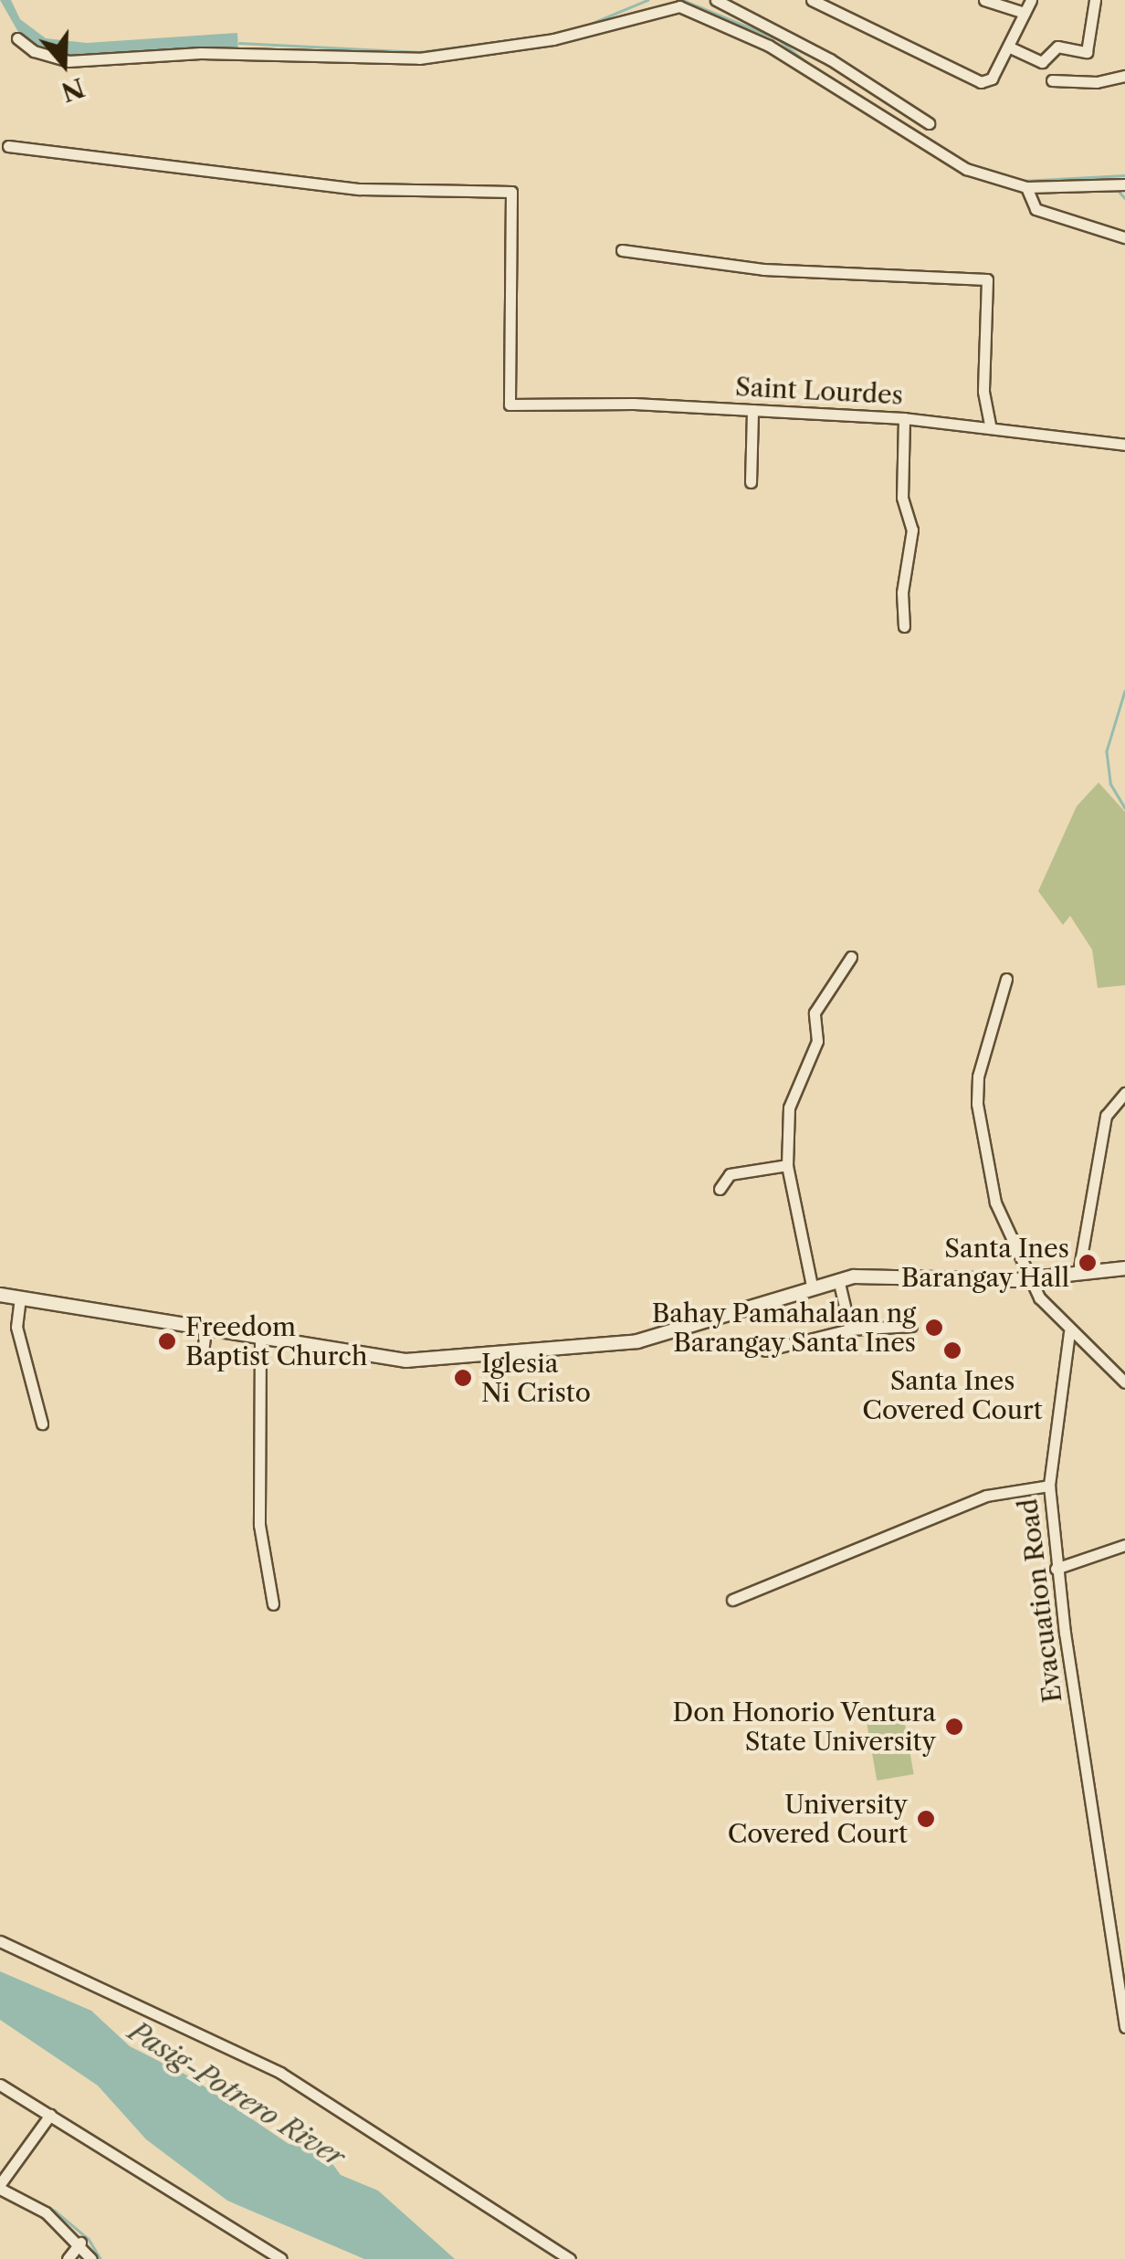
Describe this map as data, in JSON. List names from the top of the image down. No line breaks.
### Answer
{"streets":{"street":["Saint Lourdes","Evacuation Road"]},"water":["Pasig-Potrero River"],"places":["Santa Ines Barangay Hall","Bahay Pamahalaan ng Barangay Santa Ines","Freedom Baptist Church","Santa Ines Covered Court","Iglesia Ni Cristo","Don Honorio Ventura State University","University Covered Court"],"north":"bottom"}
